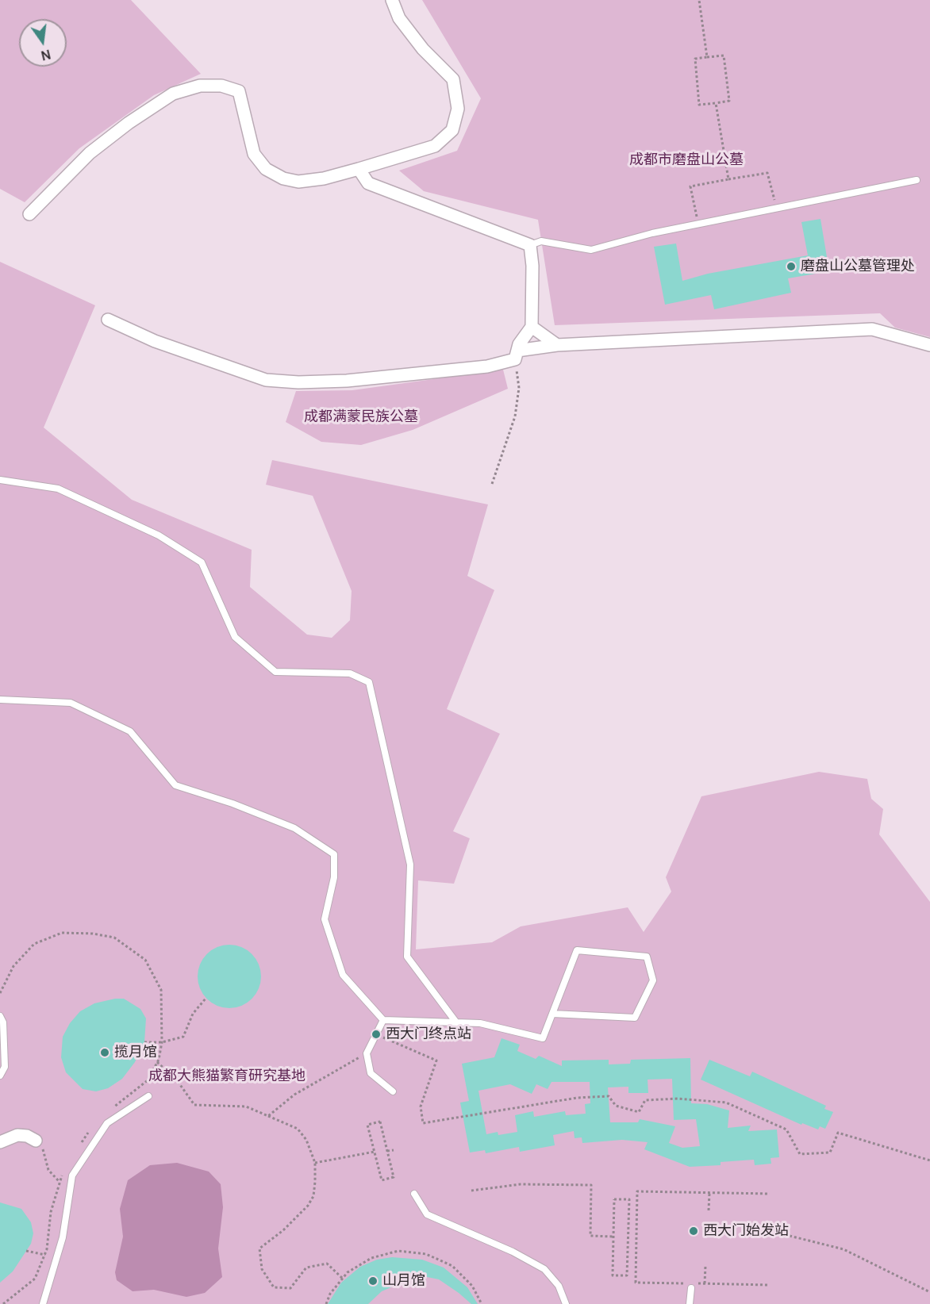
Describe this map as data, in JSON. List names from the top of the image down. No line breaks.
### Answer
{"parks":["成都市磨盘山公墓","成都满蒙民族公墓","成都大熊猫繁育研究基地"],"places":["磨盘山公墓管理处","西大门终点站","揽月馆","西大门始发站","山月馆"],"north":"bottom"}
